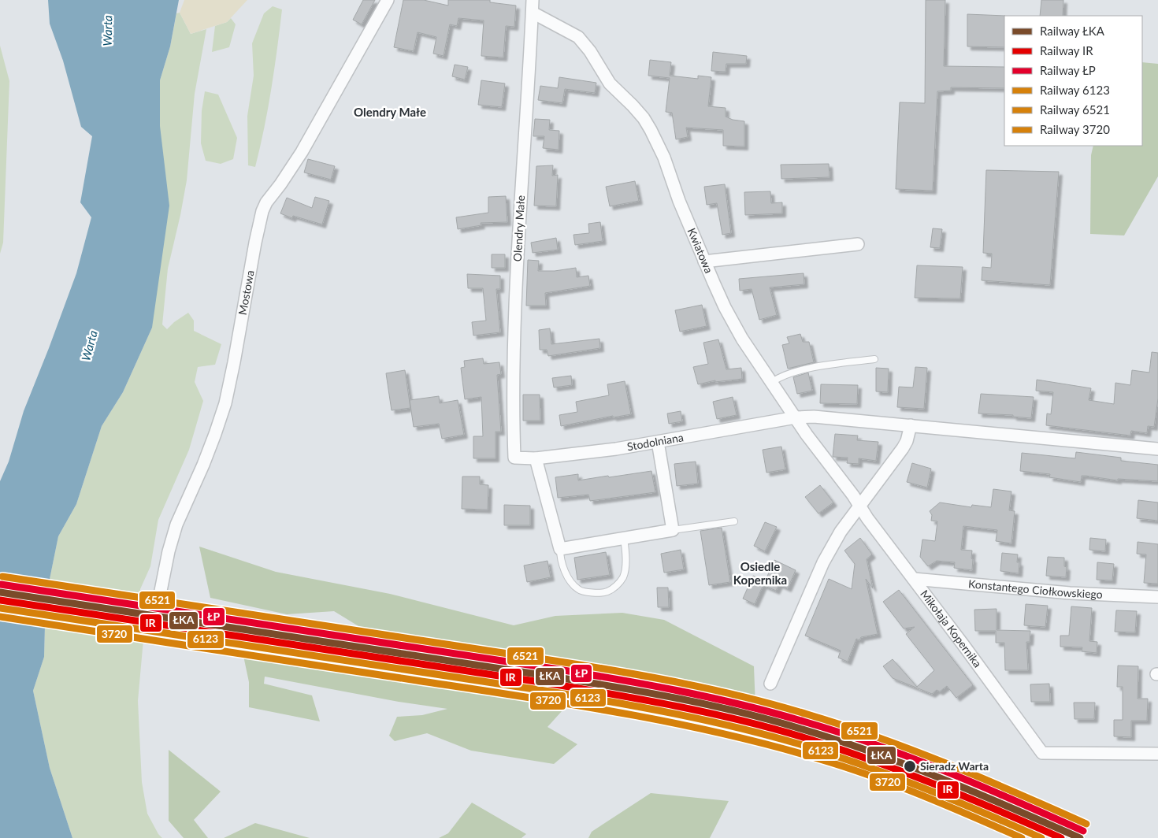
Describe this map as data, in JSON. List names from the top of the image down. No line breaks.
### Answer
{"streets":{"street":["Olendry Małe","Kwiatowa","Mostowa","Stodolniana","Konstantego Ciołkowskiego","Mikołaja Kopernika"]},"crossings":[["Olendry Małe","Kwiatowa"],["Olendry Małe","Stodolniana"],["Kwiatowa","Stodolniana"],["Kwiatowa","Mikołaja Kopernika"],["Konstantego Ciołkowskiego","Mikołaja Kopernika"]],"districts":["Olendry Małe","Osiedle Kopernika"],"water":["Warta"],"places":["Sieradz Warta"],"lines":["rail line 6521","rail line ŁP","rail line ŁKA","rail line IR","rail line 6123","rail line 3720"],"legend":["Railway ŁKA","Railway IR","Railway ŁP","Railway 6123","Railway 6521","Railway 3720"]}
